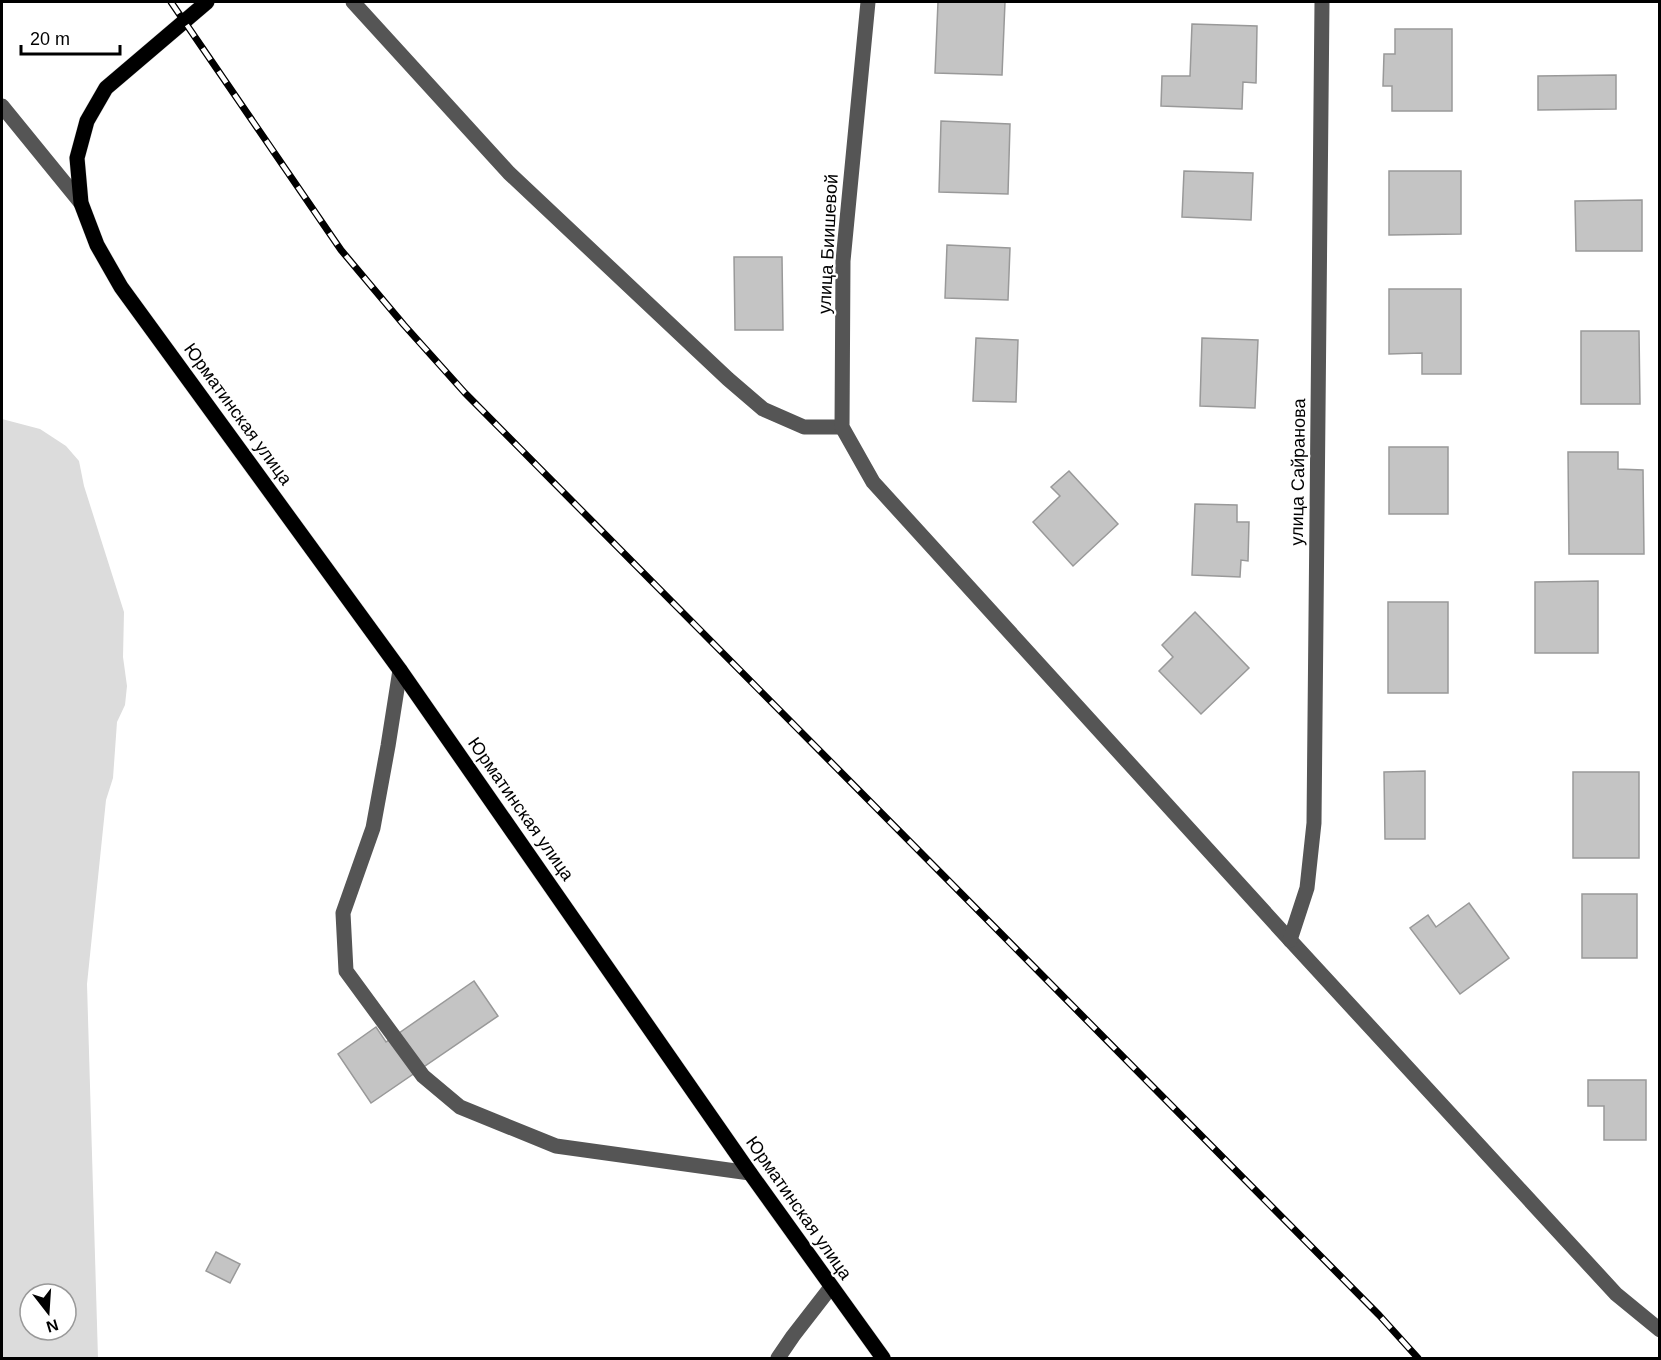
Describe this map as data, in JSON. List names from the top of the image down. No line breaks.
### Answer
{"streets":{"main road":["Юрматинская улица"],"street":["улица Биишевой","улица Сайранова"]},"crossings":[["улица Биишевой","улица Сайранова"]],"scale_bar":"20 m","north":"bottom"}
